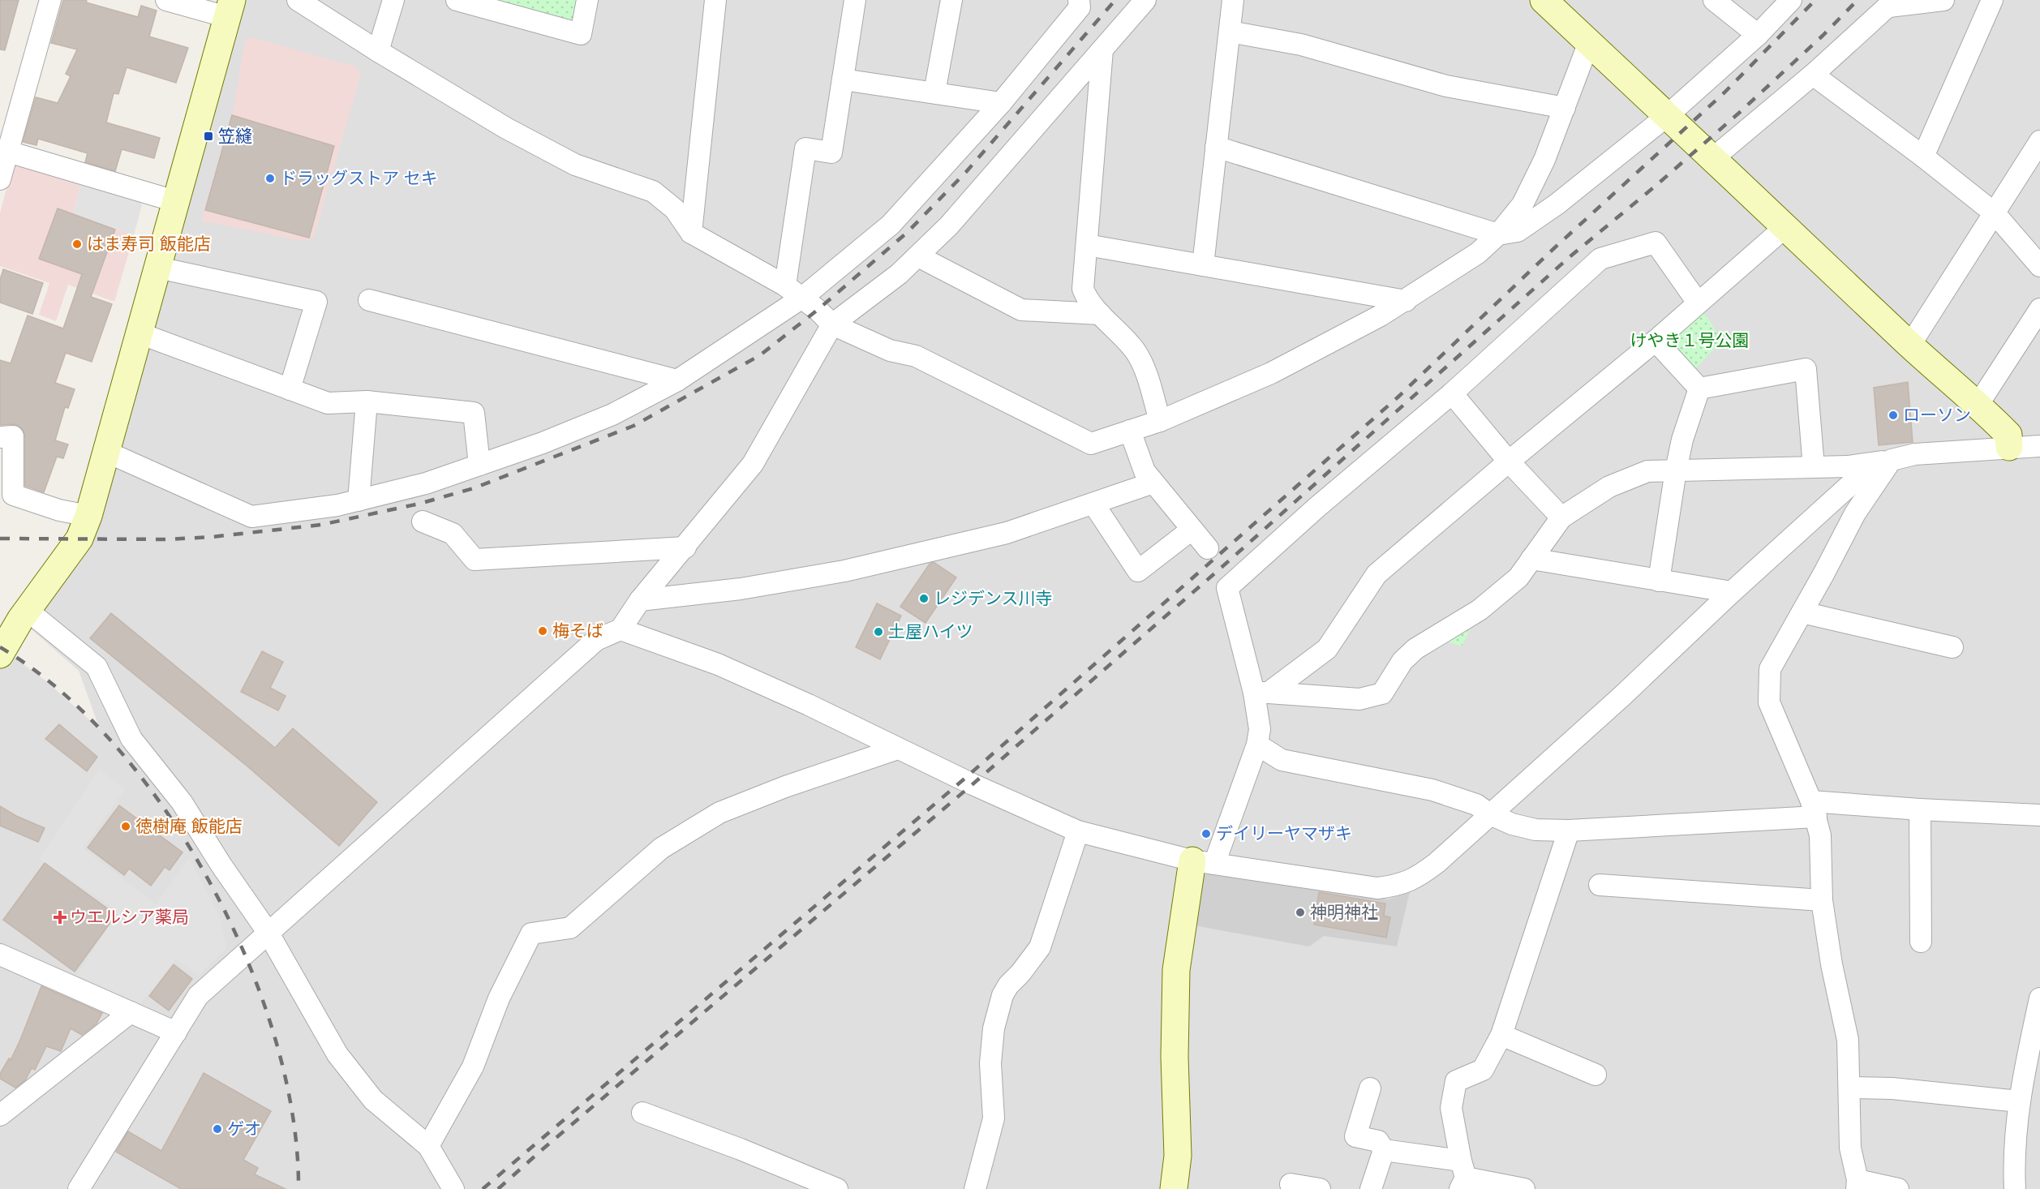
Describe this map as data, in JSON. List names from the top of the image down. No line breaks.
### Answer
{"parks":["けやき１号公園"],"places":{"transit":["笠縫"],"other":["ドラッグストア セキ","はま寿司 飯能店","ローソン","レジデンス川寺","梅そば","土屋ハイツ","徳樹庵 飯能店","デイリーヤマザキ","神明神社","ゲオ"],"health":["ウエルシア薬局"]}}
